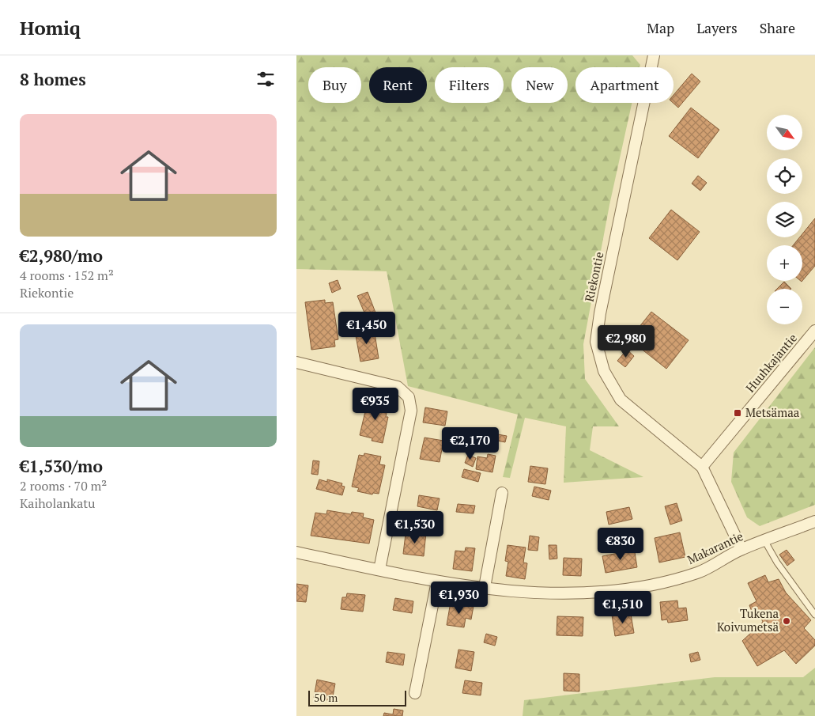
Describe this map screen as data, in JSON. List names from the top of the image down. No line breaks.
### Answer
{"streets":{"street":["Riekontie","Huuhkajantie","Makarantie"]},"crossings":[["Riekontie","Huuhkajantie"],["Riekontie","Makarantie"]],"places":{"transit":["Metsämaa"],"other":["Tukena Koivumetsä"]},"scale_bar":"50 m","north":"bottom right","page":{"header":"Homiq","nav":["Map","Layers","Share"],"heading":"8 homes","chip":["Buy","Rent","Filters","New","Apartment"],"list":[{"name":"€2,980/mo","note":"4 rooms · 152 m² · Riekontie"},{"name":"€1,530/mo","note":"2 rooms · 70 m² · Kaiholankatu"}],"map_buttons":["+","−"],"price":["€1,450","€2,980","€935","€2,170","€1,530","€830","€1,930","€1,510"],"scale":"50 m"}}
